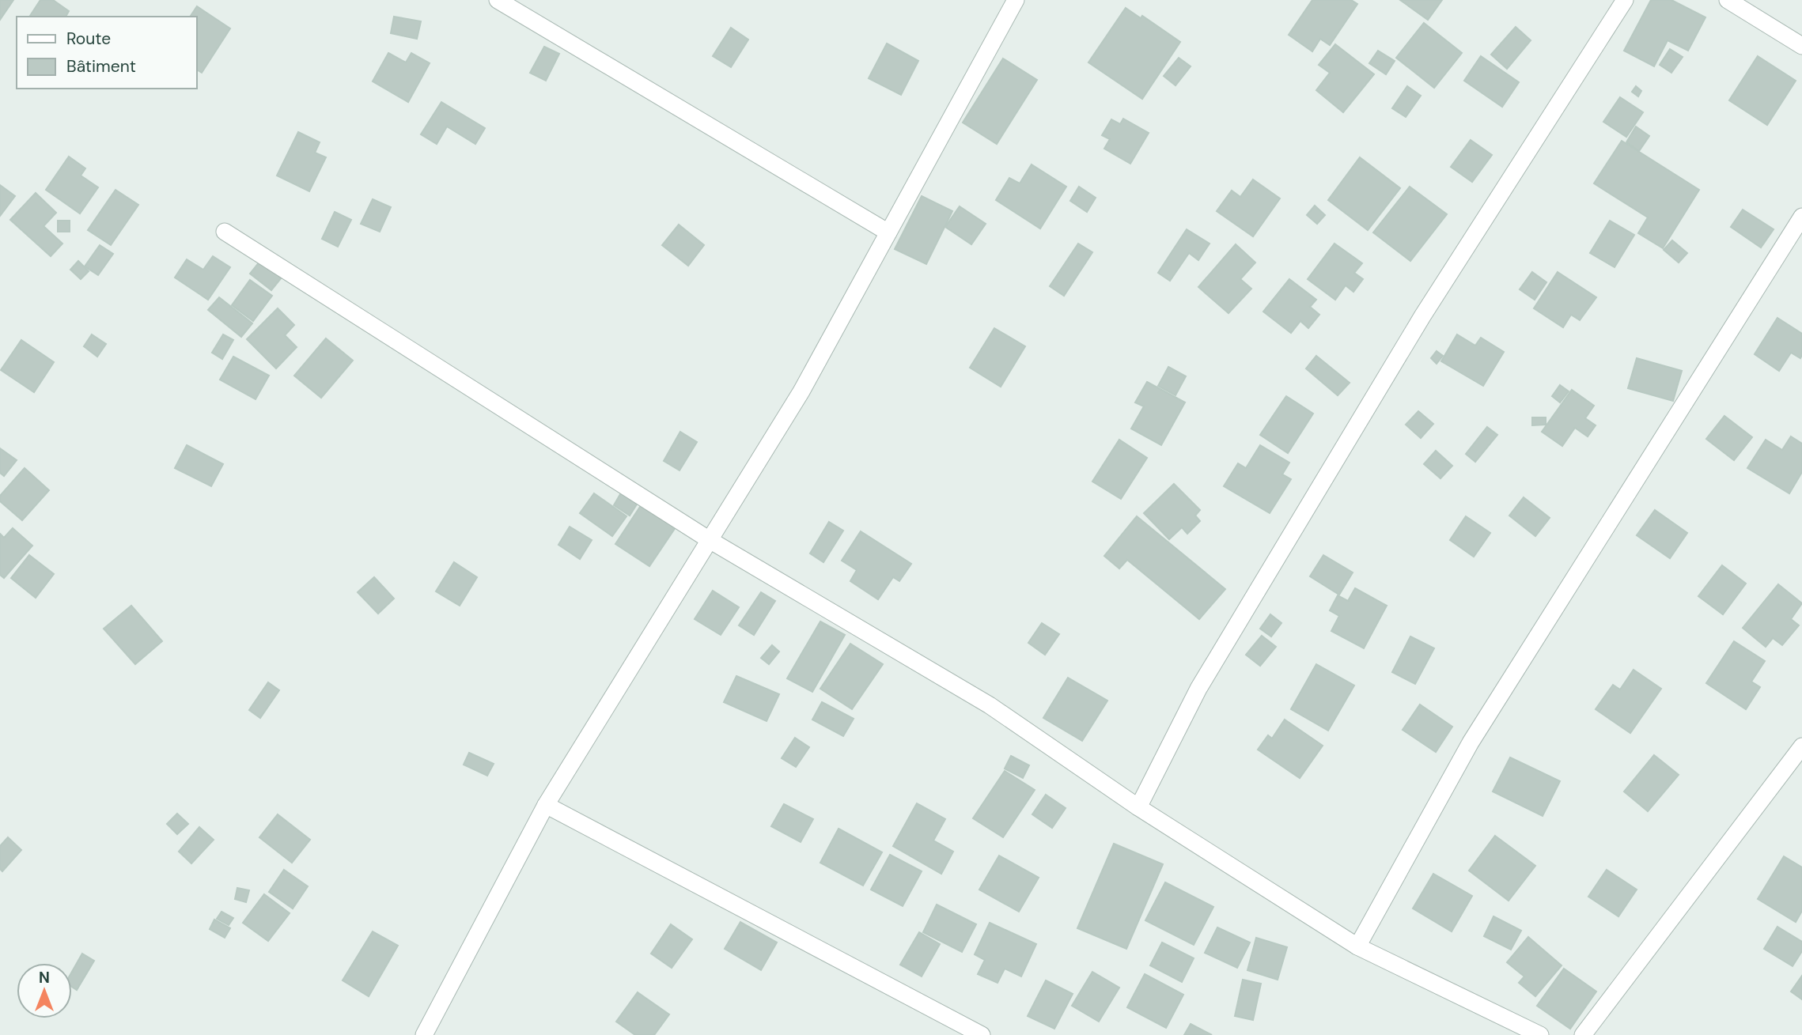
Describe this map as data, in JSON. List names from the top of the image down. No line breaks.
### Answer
{"legend":["Route","Bâtiment"],"north":"top"}
